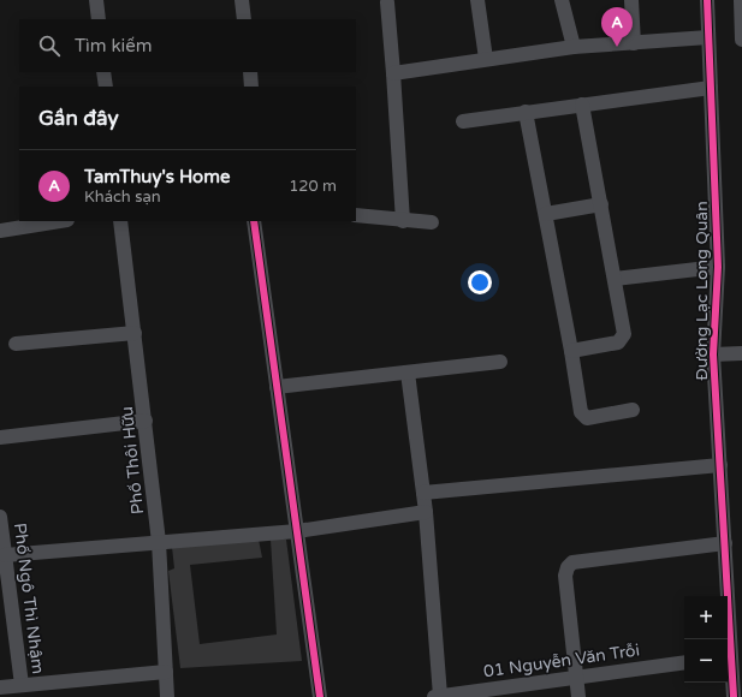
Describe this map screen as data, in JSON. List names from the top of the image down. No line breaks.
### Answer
{"streets":{"street":["Đường Lạc Long Quân","Phố Thôi Hữu","Phố Ngô Thì Nhậm","01 Nguyễn Văn Trỗi"]},"page":{"pins":"A","search":"Tìm kiếm","heading":"Gần đây","list":[{"mark":"A","name":"TamThuy's Home","note":"Khách sạn","value":"120 m"}],"map_buttons":["+","−"]}}
